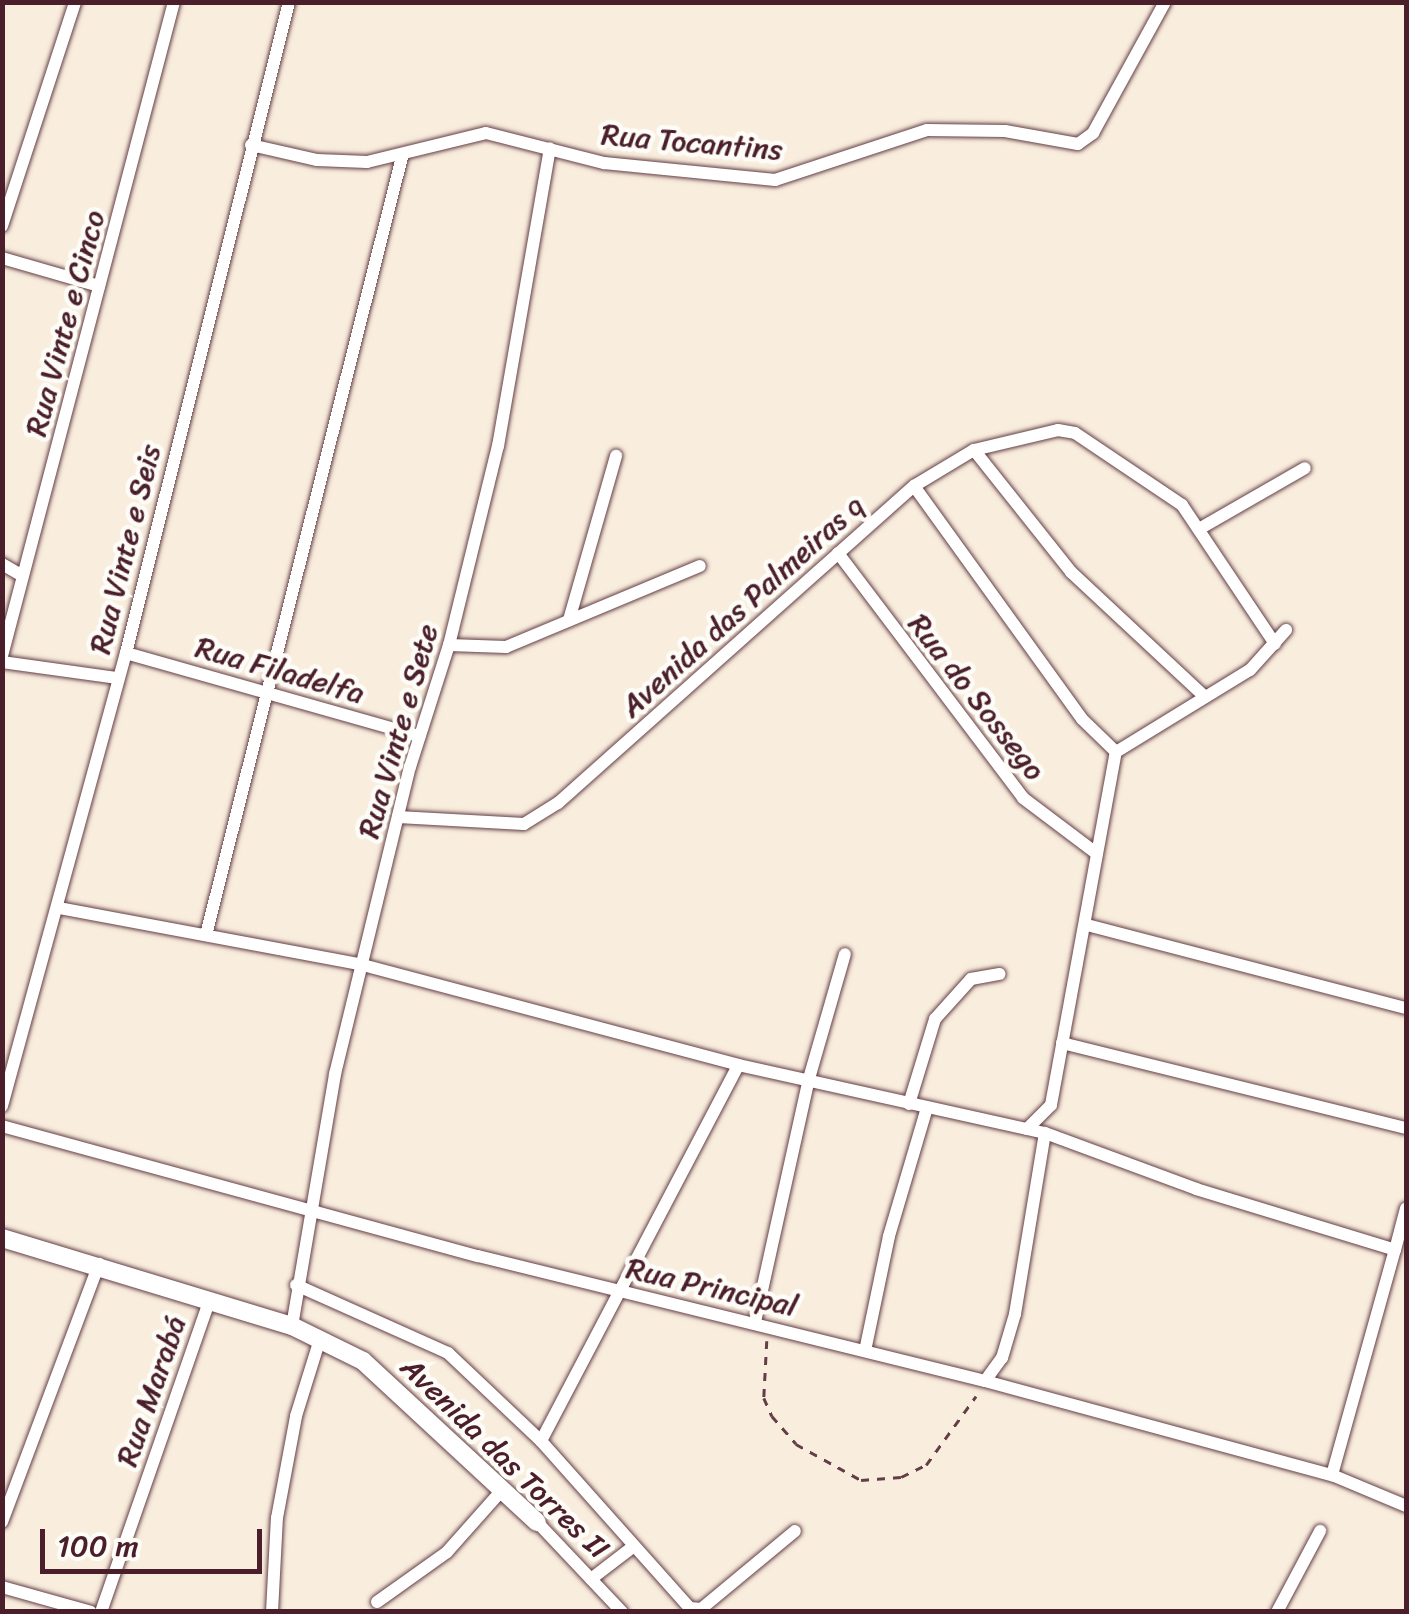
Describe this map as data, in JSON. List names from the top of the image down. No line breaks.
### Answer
{"streets":{"street":["Rua Tocantins","Rua Vinte e Cinco","Rua Vinte e Seis","Avenida das Palmeiras q","Rua Filadelfa","Rua do Sossego","Rua Vinte e Sete","Rua Principal","Rua Marabá","Avenida das Torres II"]},"crossings":[["Rua Tocantins","Rua Vinte e Seis"],["Rua Tocantins","Rua Vinte e Sete"],["Rua Vinte e Seis","Rua Filadelfa"],["Avenida das Palmeiras q","Rua do Sossego"],["Avenida das Palmeiras q","Rua Vinte e Sete"],["Rua Filadelfa","Rua Vinte e Sete"],["Rua Vinte e Sete","Rua Principal"],["Rua Vinte e Sete","Avenida das Torres II"],["Rua Marabá","Avenida das Torres II"]],"scale_bar":"100 m"}
